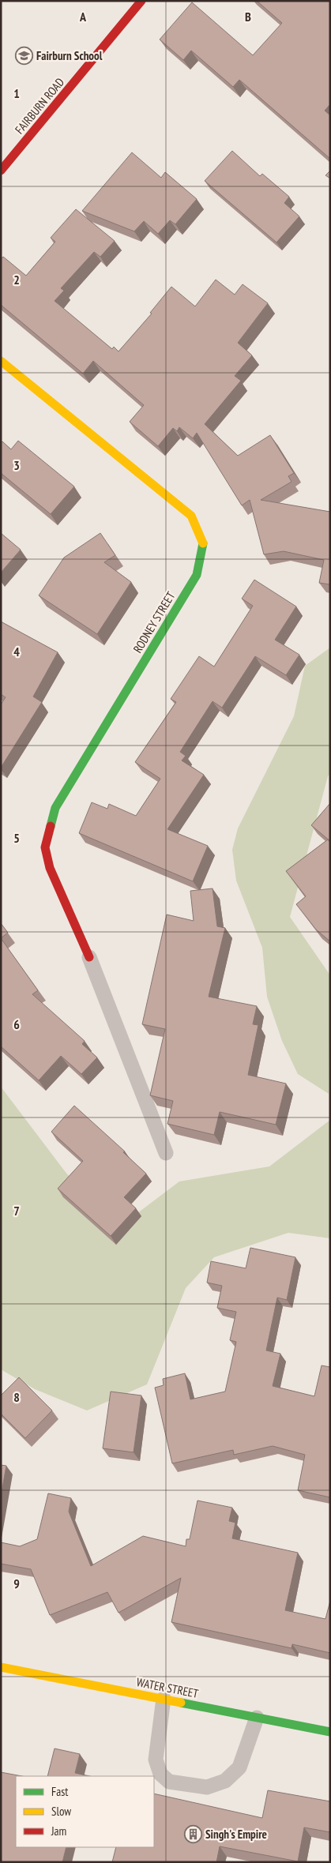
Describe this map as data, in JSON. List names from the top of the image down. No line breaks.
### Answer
{"streets":{"street":["FAIRBURN ROAD","RODNEY STREET","WATER STREET"]},"places":{"school or university":["Fairburn School"],"building":["Singh's Empire"]},"legend":["Fast","Slow","Jam"],"grid":{"columns":["A","B"],"rows":["1","2","3","4","5","6","7","8","9"]}}
